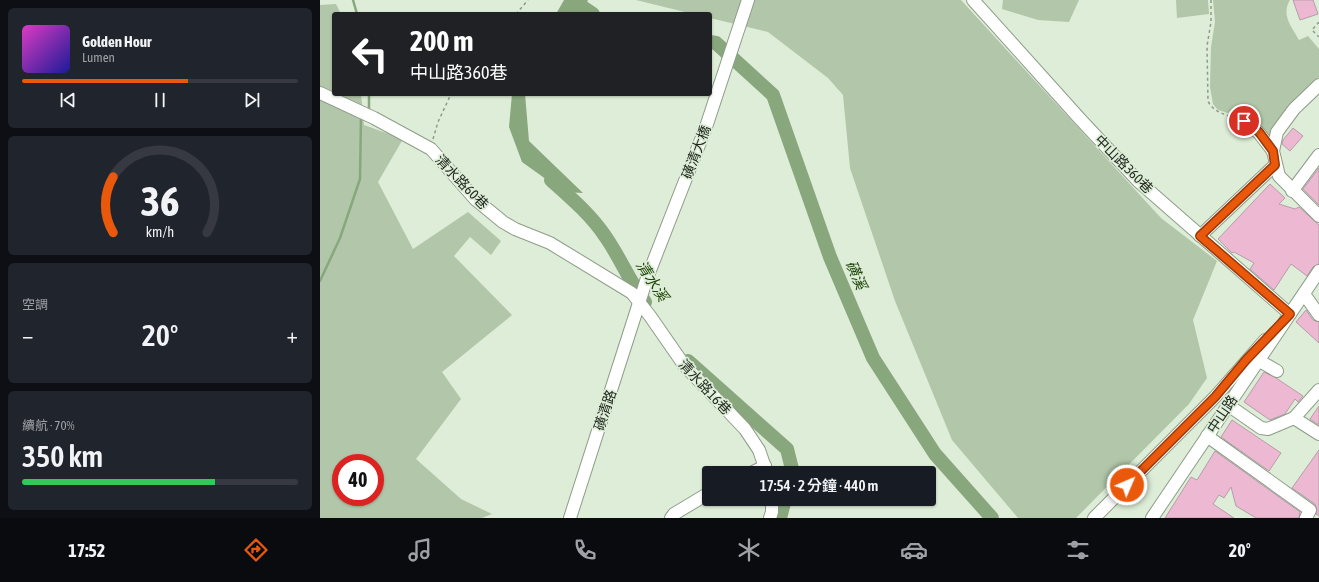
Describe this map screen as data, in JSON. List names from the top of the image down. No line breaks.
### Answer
{"streets":{"street":["磺清大橋","中山路360巷","清水路60巷","清水路16巷","磺清路","中山路"]},"crossings":[["磺清大橋","清水路60巷"],["磺清大橋","清水路16巷"],["磺清大橋","磺清路"],["中山路360巷","中山路"],["清水路60巷","清水路16巷"],["清水路60巷","磺清路"],["清水路16巷","磺清路"]],"water":["磺溪","清水溪"],"page":{"turn":["200 m","中山路360巷"],"song":["Golden Hour","Lumen"],"tile":["空調",["續航 · 70%","350 km"]],"heat":["−","20°","+"],"limit":"40","trip":"17:54 · 2 分鐘 · 440 m","tabs":["17:52","20°"],"gauge":["36","km/h"]}}
